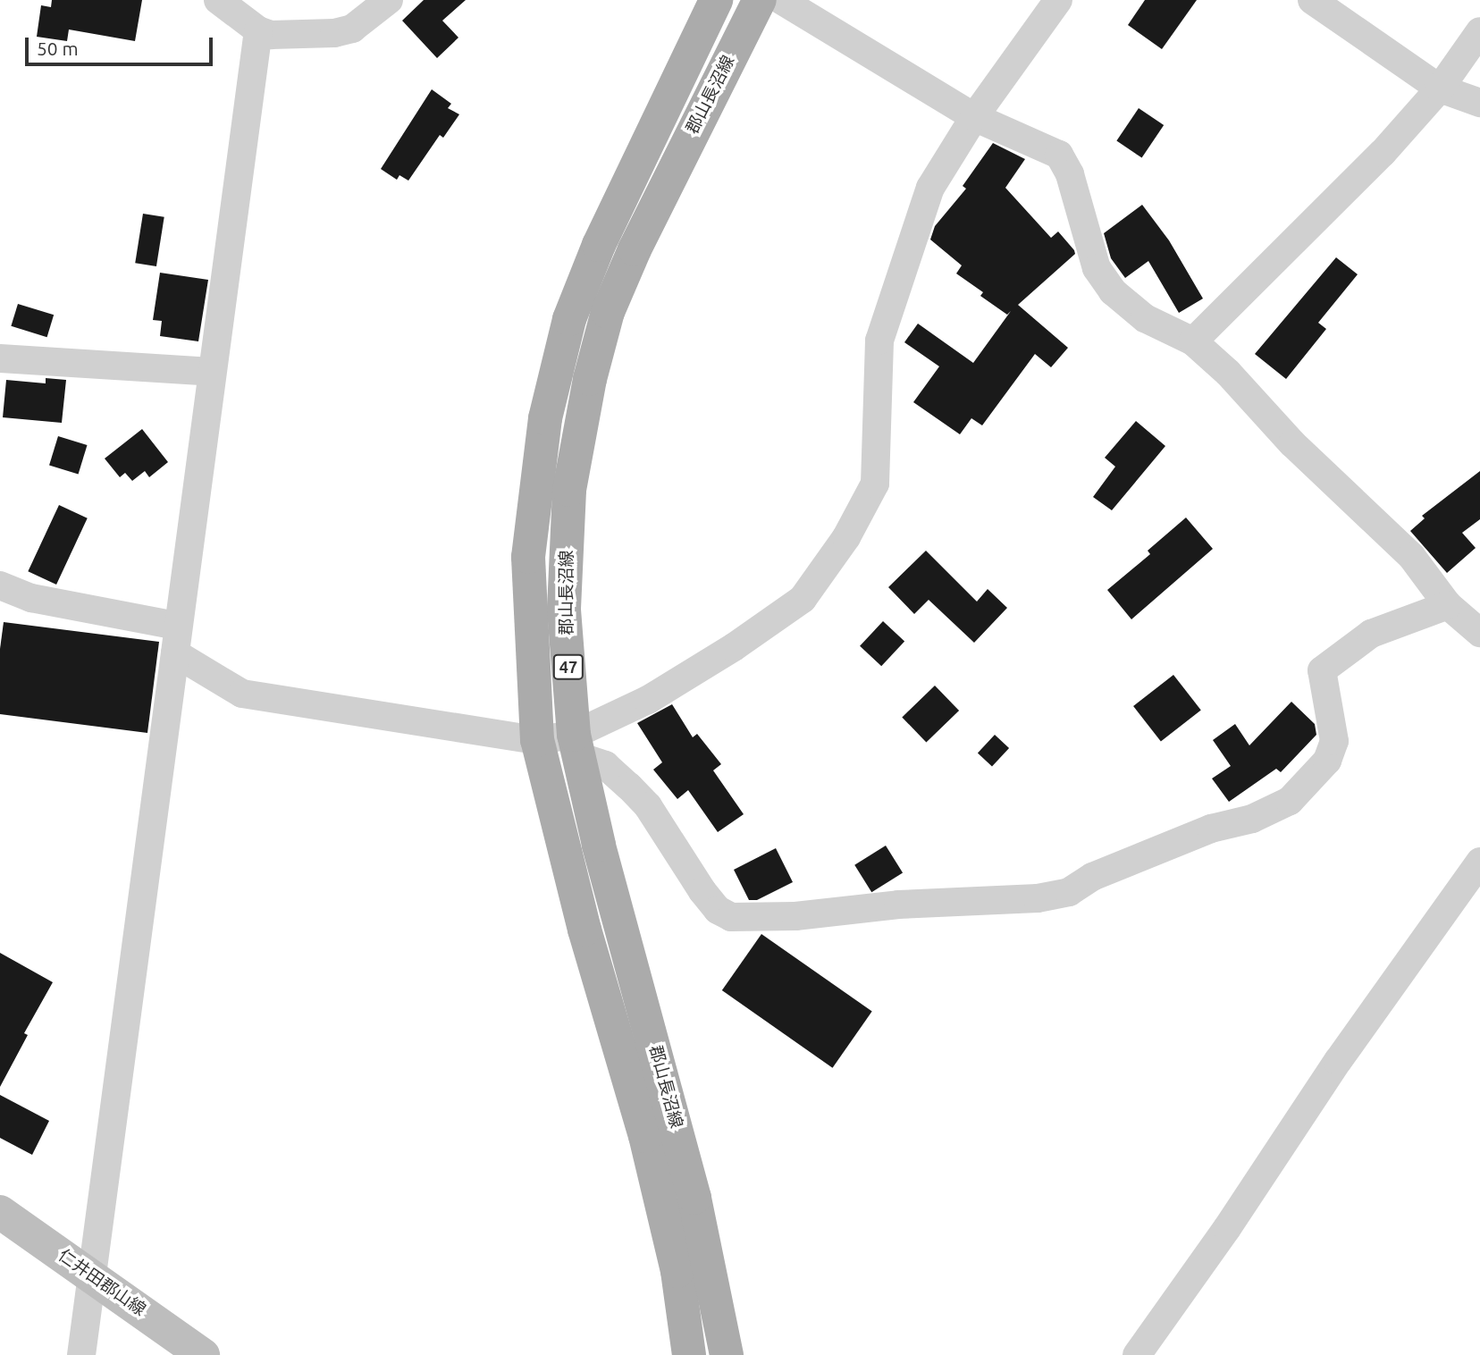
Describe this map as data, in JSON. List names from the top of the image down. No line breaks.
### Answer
{"streets":{"main road":["郡山長沼線","47","仁井田郡山線"]},"scale_bar":"50 m"}
